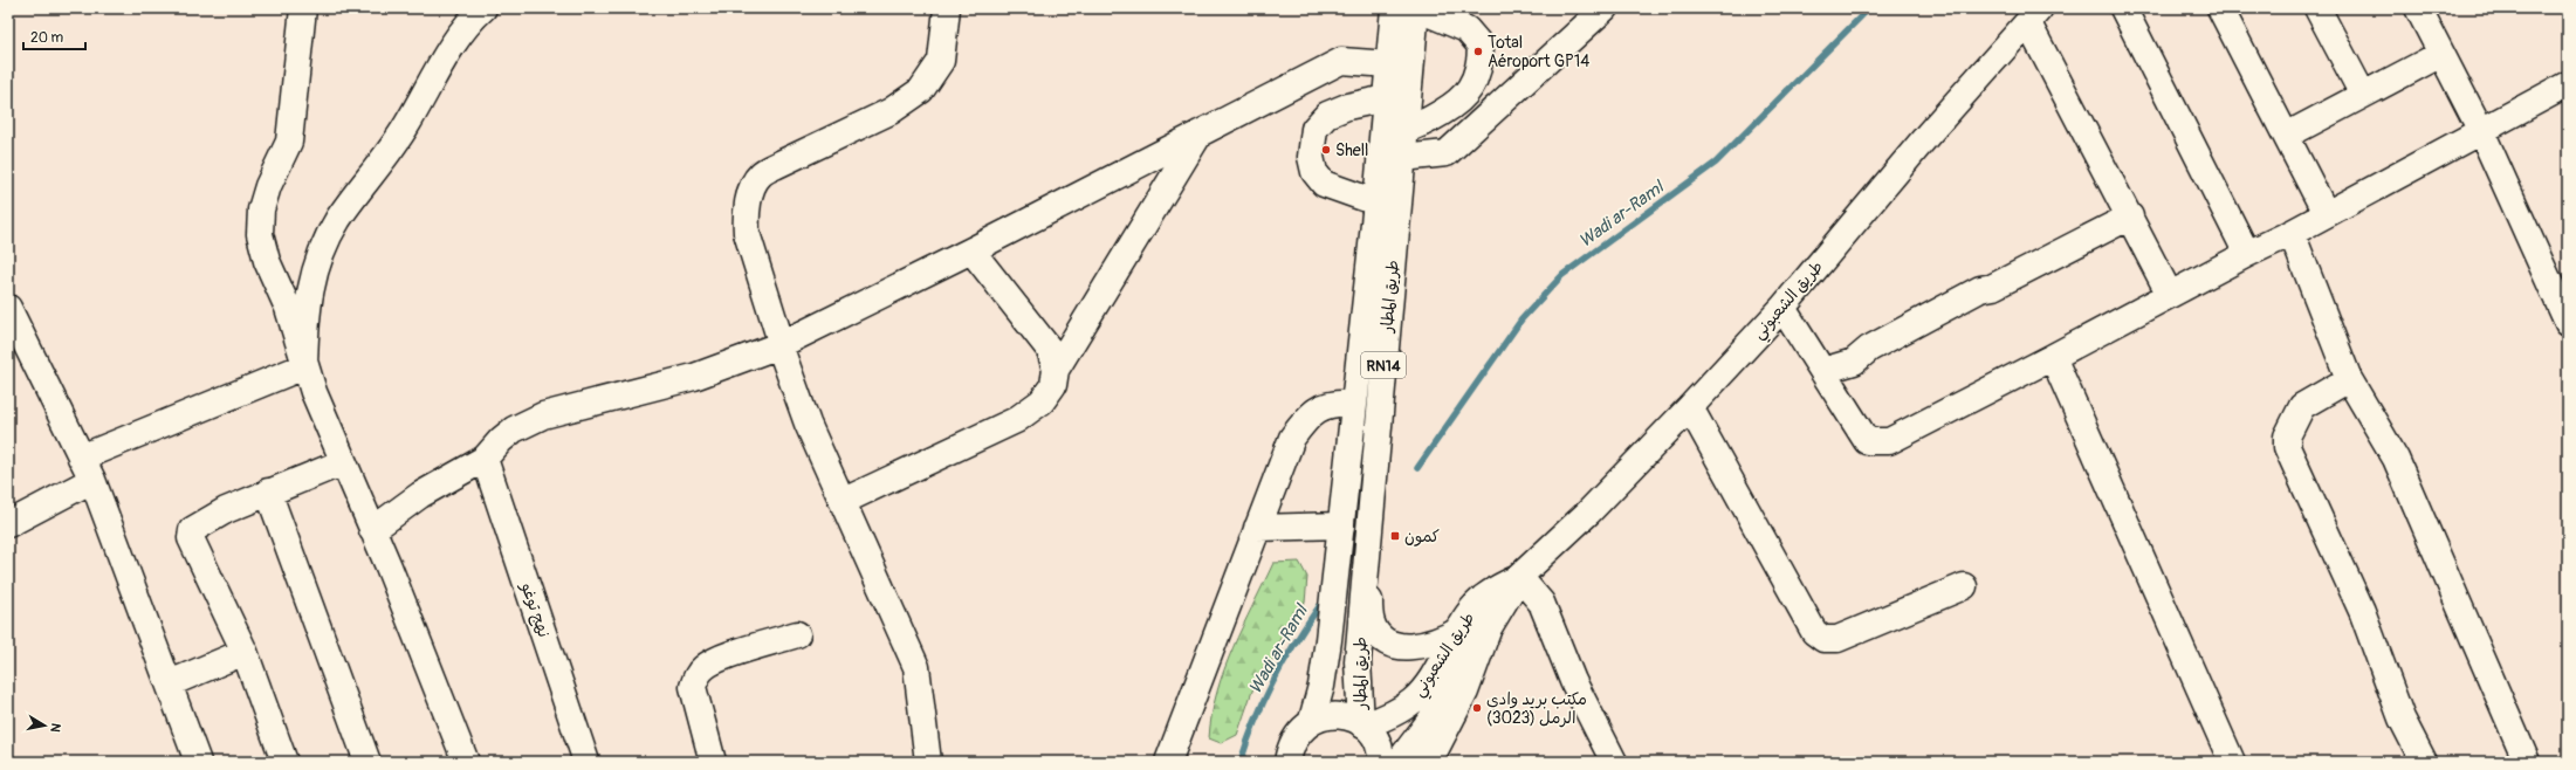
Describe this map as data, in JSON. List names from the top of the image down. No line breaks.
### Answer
{"streets":{"street":["طريق المطار","طريق الشعبوني","RN14","نهج توغو"]},"crossings":[["طريق المطار","طريق الشعبوني"]],"water":["Wadi ar-Raml"],"places":{"other":["Total Aéroport GP14","Shell","مكتب بريد وادي الرمل (3023)"],"transit":["كمون"]},"scale_bar":"20 m","north":"right"}
